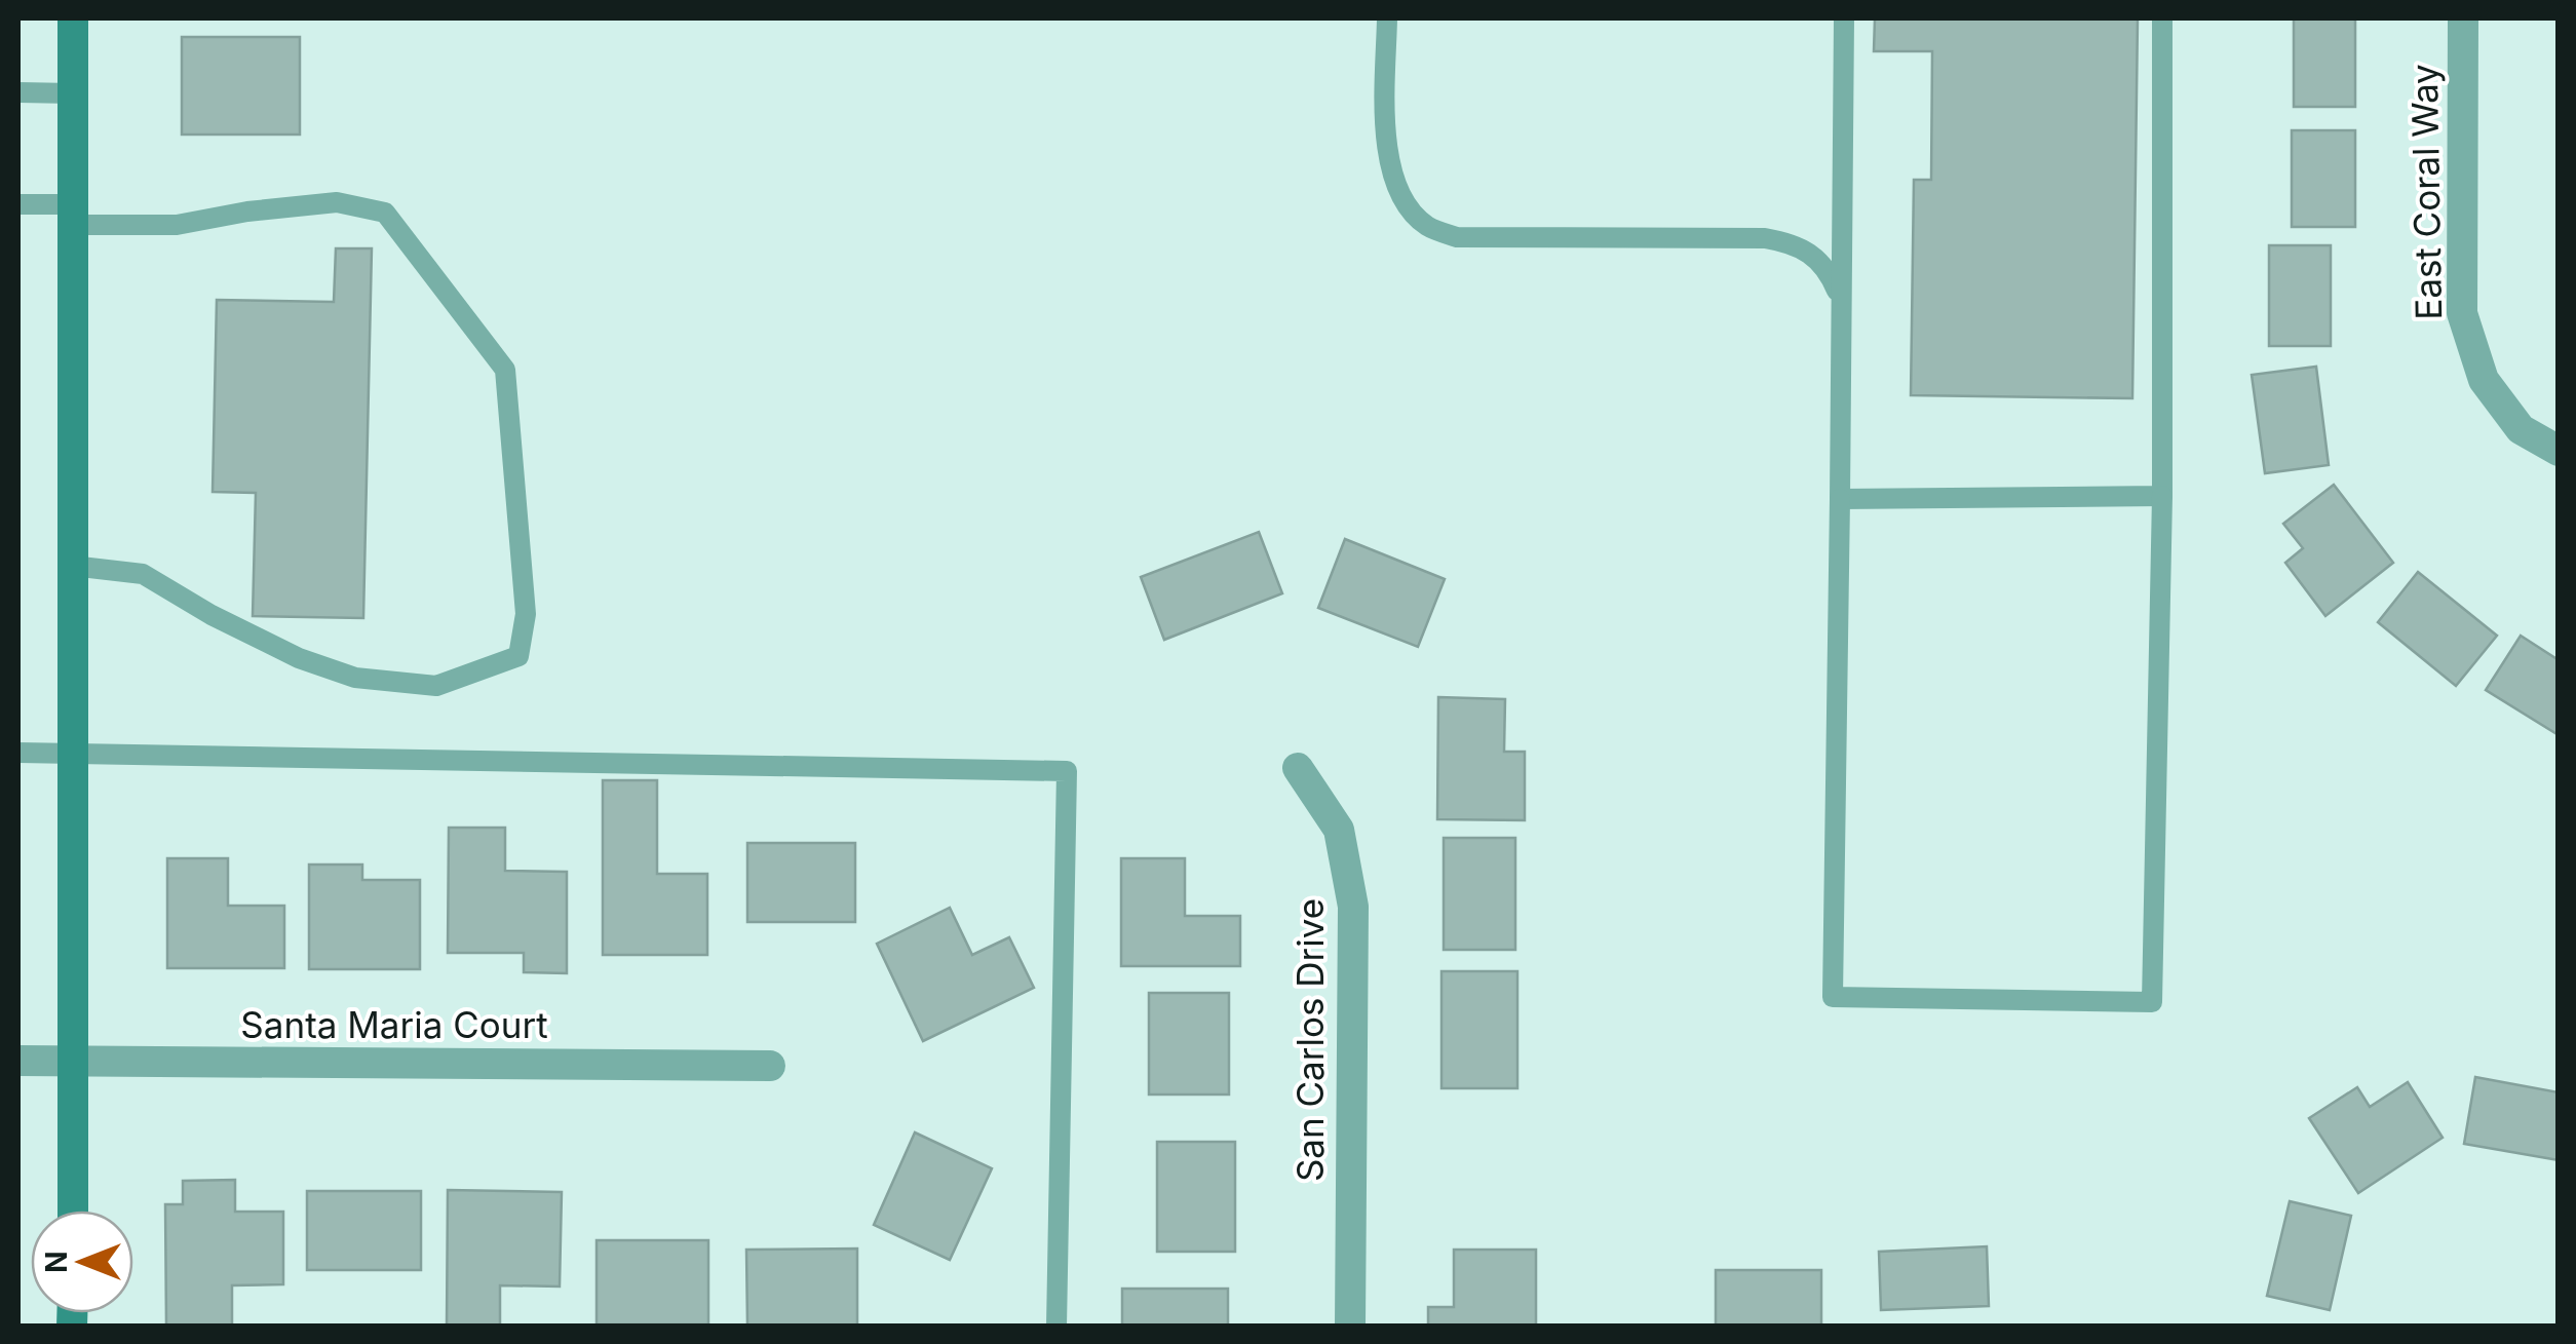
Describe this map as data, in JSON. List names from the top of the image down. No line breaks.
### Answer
{"streets":{"street":["East Coral Way","Santa Maria Court","San Carlos Drive"]},"north":"left"}
